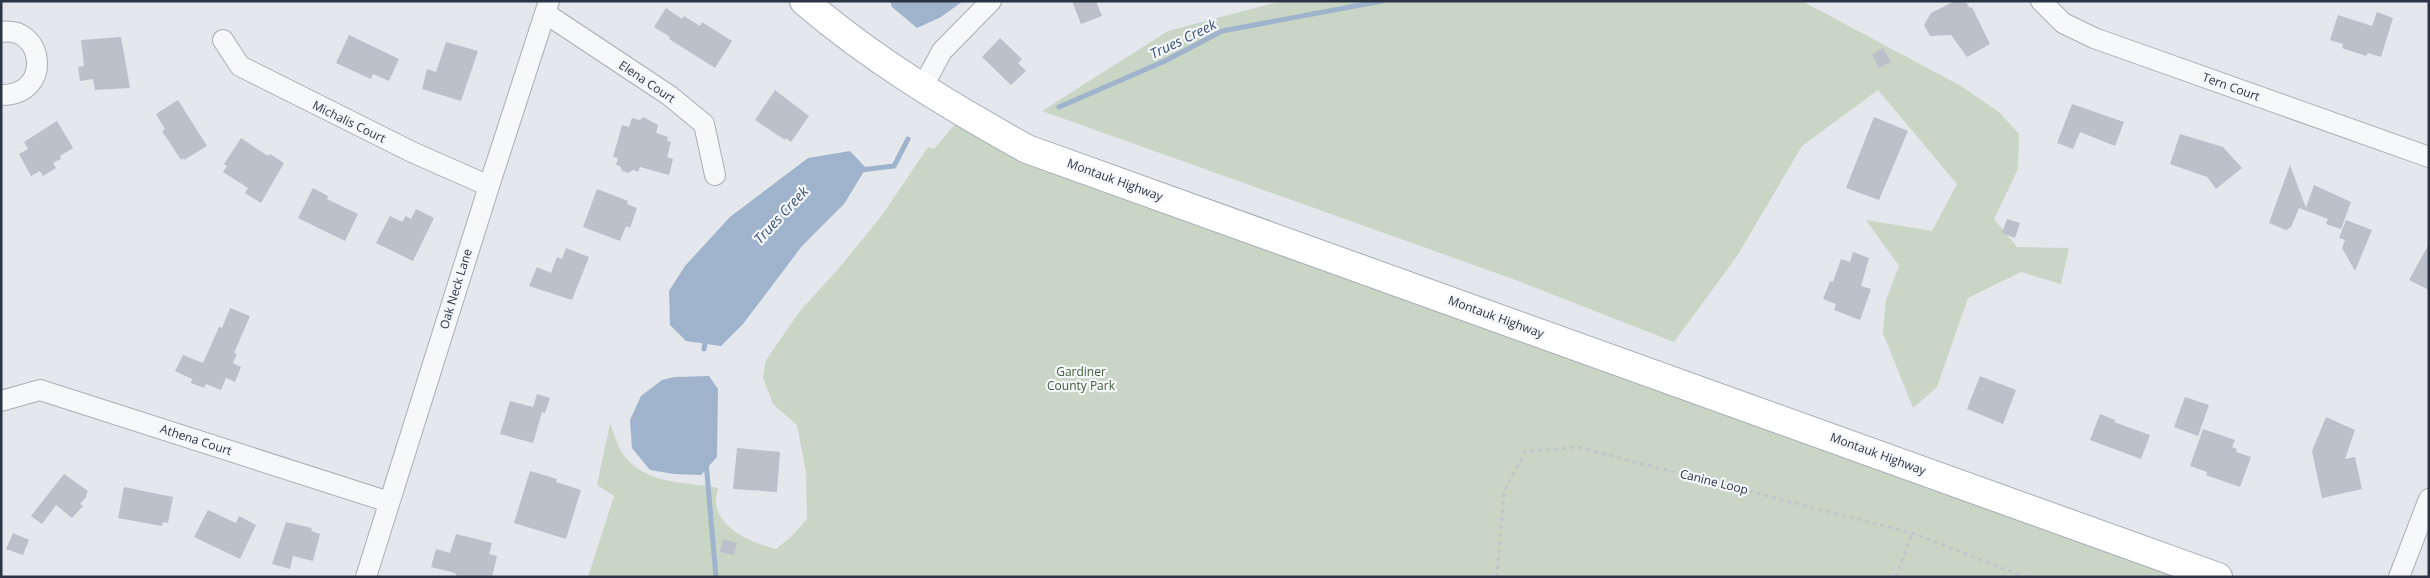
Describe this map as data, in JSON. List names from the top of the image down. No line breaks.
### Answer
{"streets":{"main road":["Montauk Highway"],"street":["Elena Court","Tern Court","Michalis Court","Oak Neck Lane","Athena Court"],"path":["Canine Loop"]},"crossings":[["Elena Court","Oak Neck Lane"],["Michalis Court","Oak Neck Lane"],["Oak Neck Lane","Athena Court"]],"water":["Trues Creek"],"parks":["Gardiner County Park"]}
